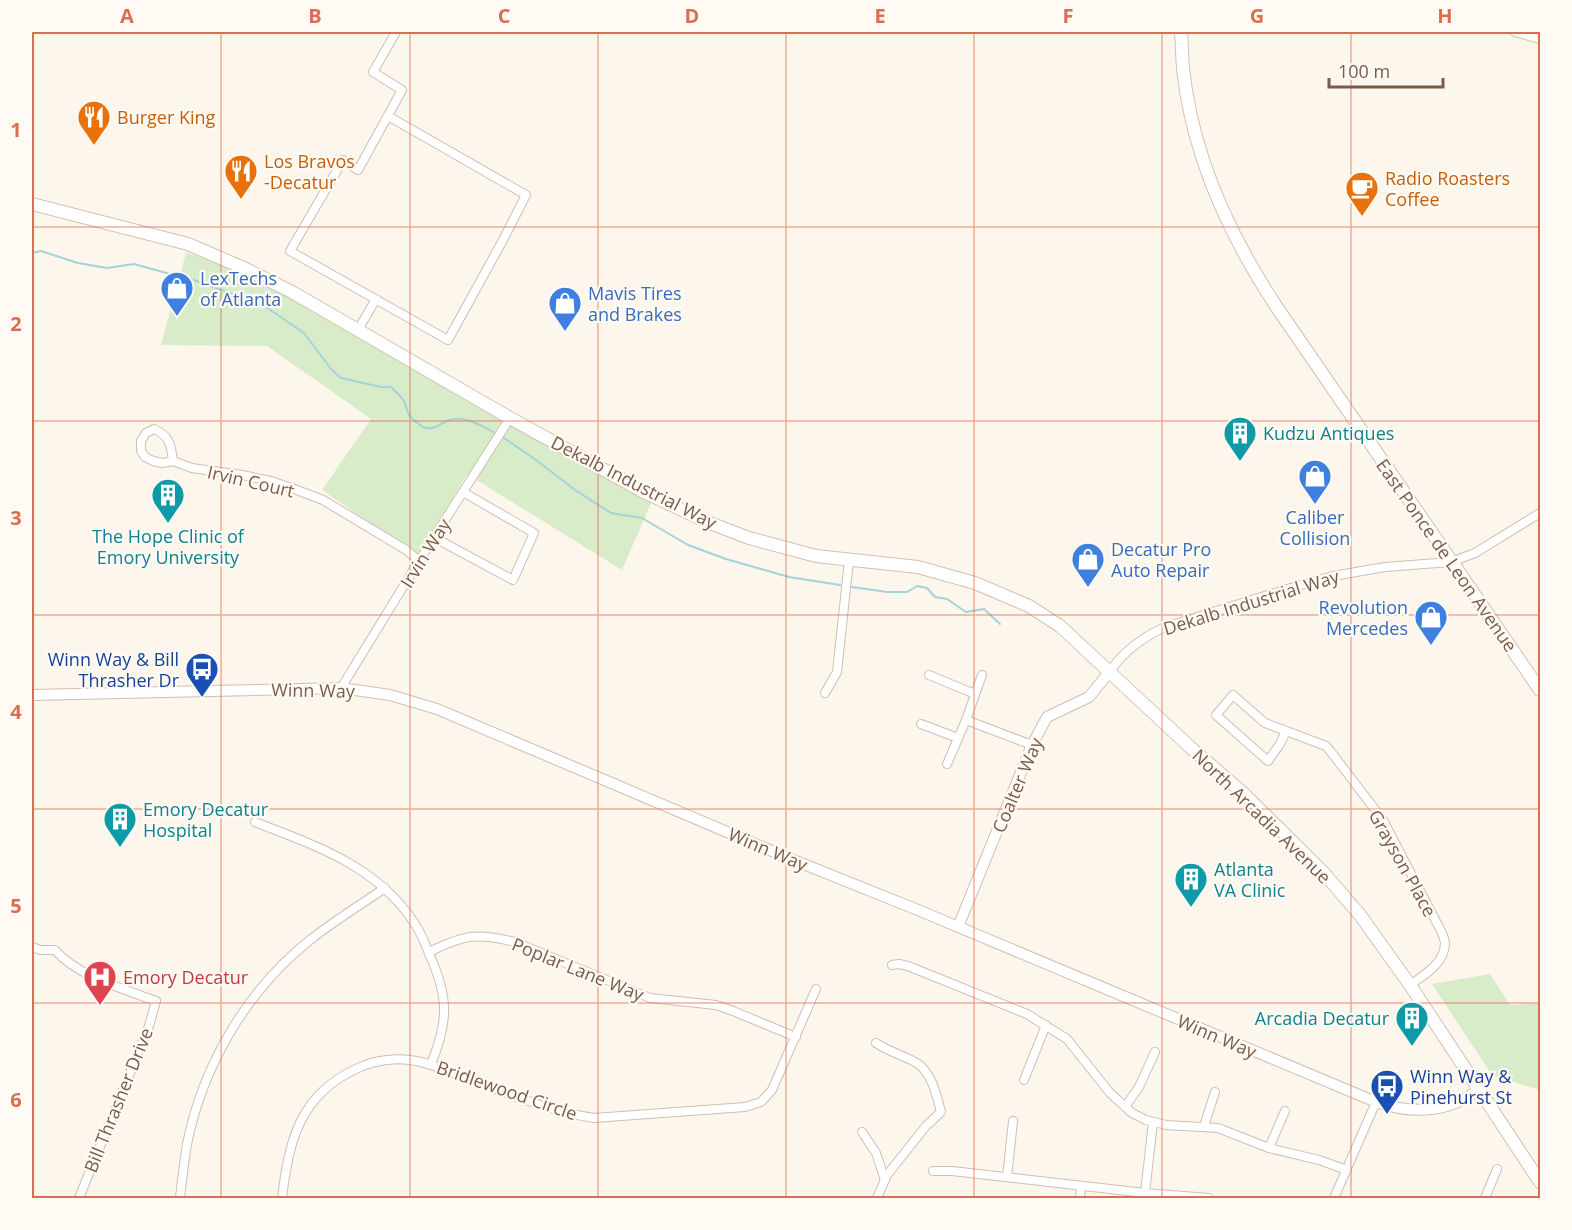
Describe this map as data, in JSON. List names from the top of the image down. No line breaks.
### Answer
{"streets":{"main road":["Dekalb Industrial Way","East Ponce de Leon Avenue","North Arcadia Avenue"],"street":["Irvin Court","Irvin Way","Winn Way","Coalter Way","Grayson Place","Poplar Lane Way","Bridlewood Circle","Bill Thrasher Drive"]},"crossings":[["Irvin Court","Irvin Way"],["Dekalb Industrial Way","Irvin Way"],["Dekalb Industrial Way","East Ponce de Leon Avenue"],["Dekalb Industrial Way","Coalter Way"],["Dekalb Industrial Way","North Arcadia Avenue"],["Irvin Way","Winn Way"],["Winn Way","Coalter Way"],["Winn Way","North Arcadia Avenue"],["Coalter Way","North Arcadia Avenue"],["North Arcadia Avenue","Grayson Place"],["Poplar Lane Way","Bridlewood Circle"]],"places":{"restaurant":["Burger King","Los Bravos -Decatur"],"cafe":["Radio Roasters Coffee"],"shop":["LexTechs of Atlanta","Mavis Tires and Brakes","Caliber Collision","Decatur Pro Auto Repair","Revolution Mercedes"],"building":["Kudzu Antiques","The Hope Clinic of Emory University","Emory Decatur Hospital","Atlanta VA Clinic","Arcadia Decatur"],"bus stop":["Winn Way & Bill Thrasher Dr","Winn Way & Pinehurst St"],"hospital":["Emory Decatur"]},"scale_bar":"100 m","grid":{"columns":["A","B","C","D","E","F","G","H"],"rows":["1","2","3","4","5","6"]}}
